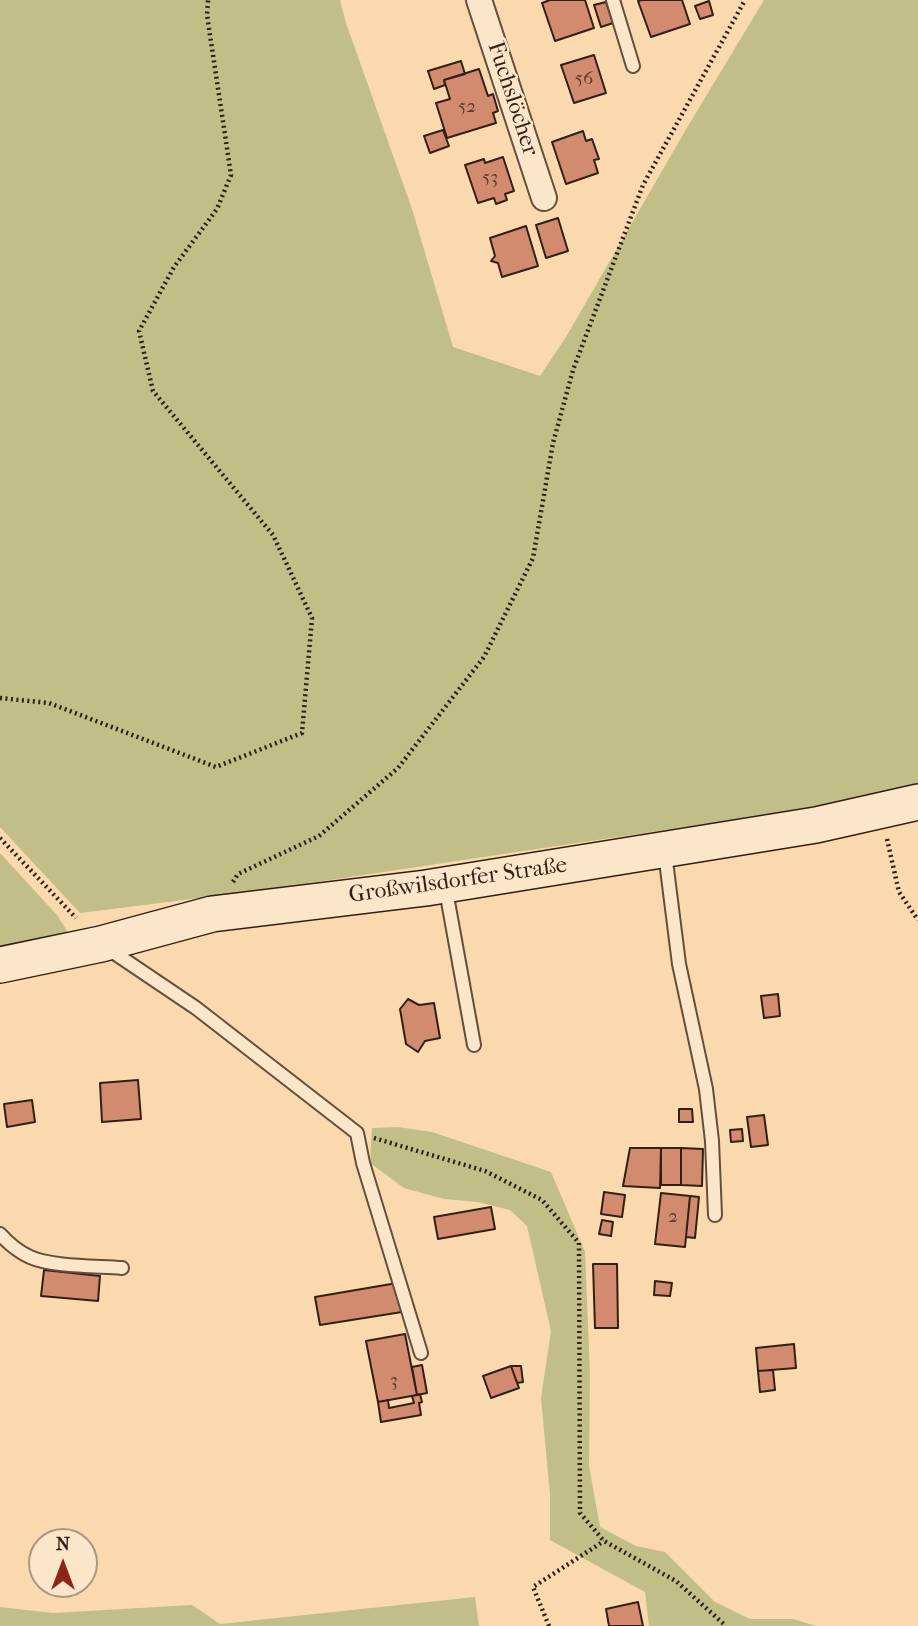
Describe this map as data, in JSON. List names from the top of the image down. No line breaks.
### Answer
{"streets":{"street":["Fuchslöcher","Großwilsdorfer Straße"]},"house_numbers":["56","52","53","2","3"],"north":"top"}
